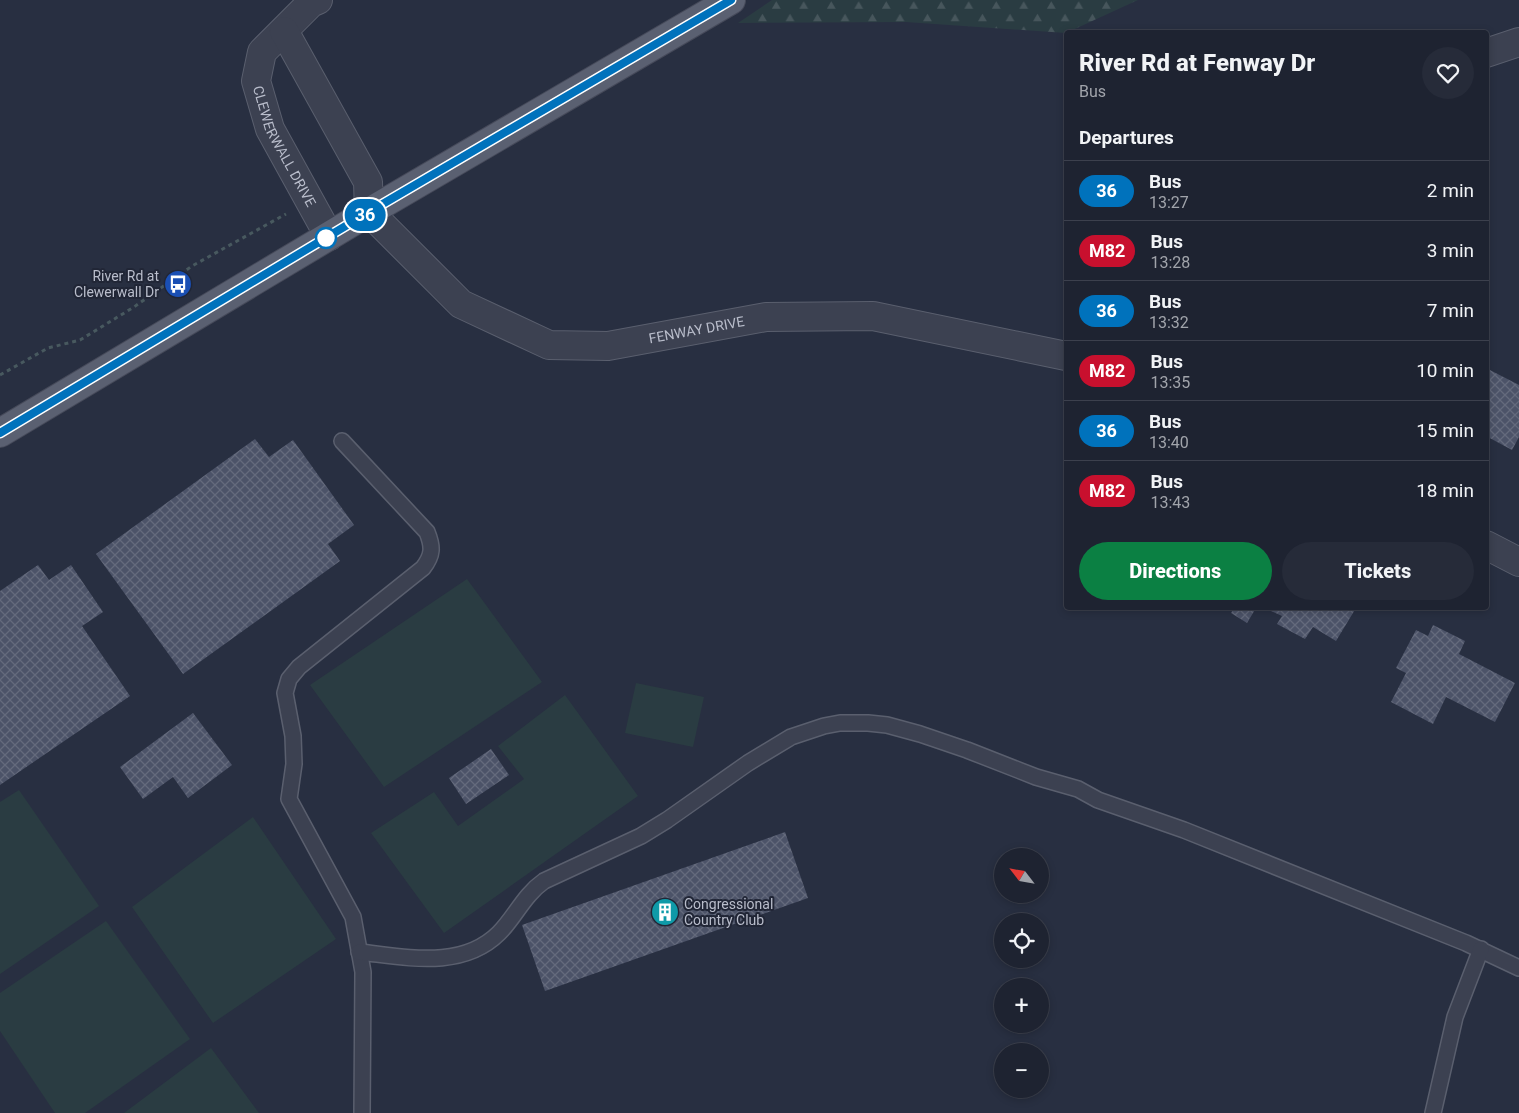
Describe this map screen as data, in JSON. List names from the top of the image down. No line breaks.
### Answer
{"streets":{"street":["CLEWERWALL DRIVE","FENWAY DRIVE"]},"places":{"bus stop":["River Rd at Clewerwall Dr"],"building":["Congressional Country Club"]},"lines":["bus line 36"],"north":"top left","page":{"on_map":"36","heading":[["River Rd at Fenway Dr","Bus"],"Departures"],"list":[{"mark":"36","name":"Bus","note":"13:27","value":"2 min"},{"mark":"M82","name":"Bus","note":"13:28","value":"3 min"},{"mark":"36","name":"Bus","note":"13:32","value":"7 min"},{"mark":"M82","name":"Bus","note":"13:35","value":"10 min"},{"mark":"36","name":"Bus","note":"13:40","value":"15 min"},{"mark":"M82","name":"Bus","note":"13:43","value":"18 min"}],"buttons":["Directions","Tickets"],"map_buttons":["+","−"]}}
